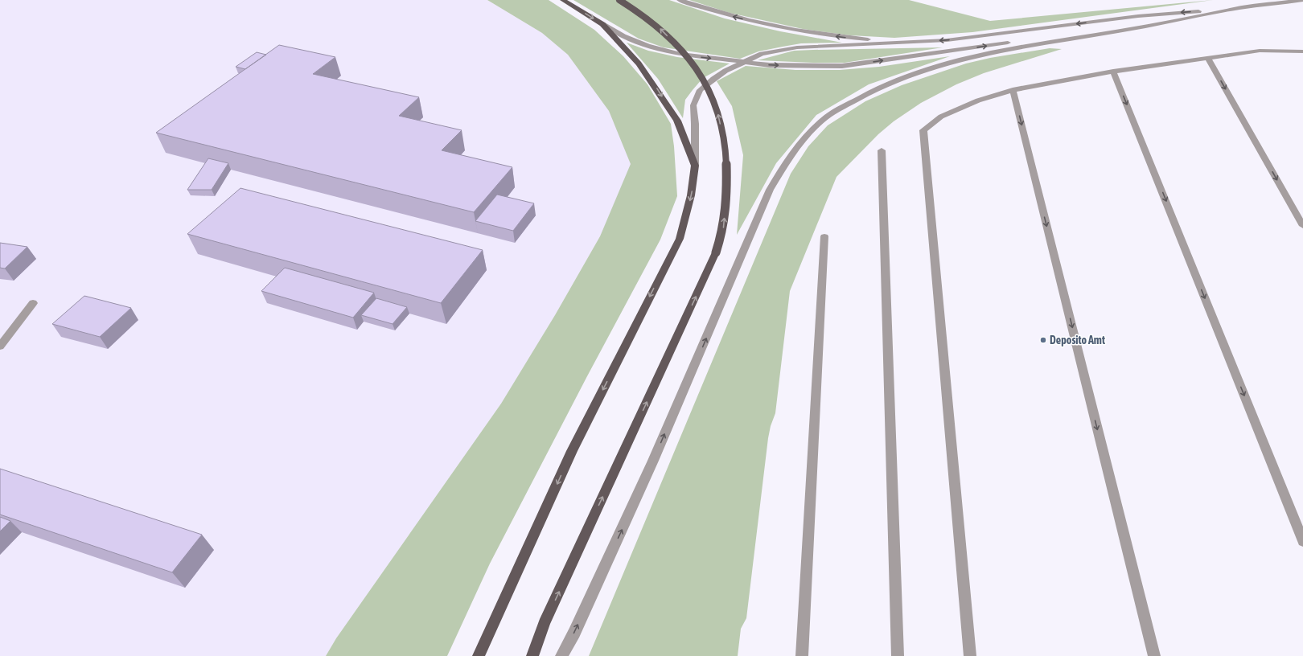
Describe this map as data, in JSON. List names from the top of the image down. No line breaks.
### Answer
{"places":["Deposito Amt"]}
